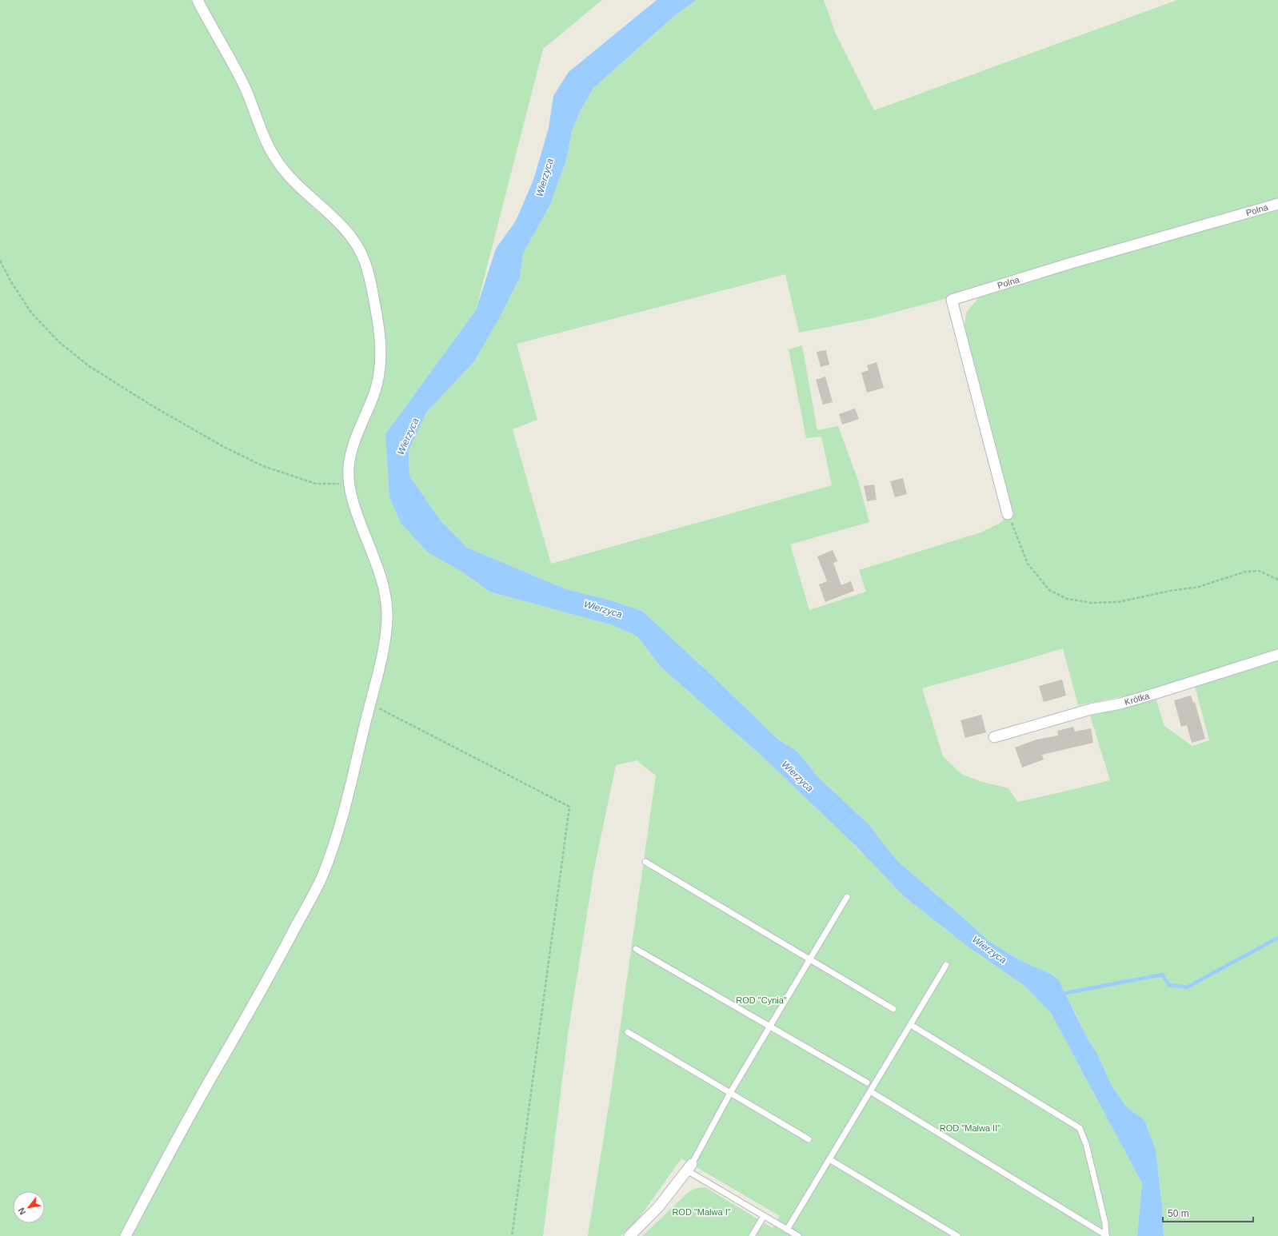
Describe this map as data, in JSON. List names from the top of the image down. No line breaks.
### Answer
{"streets":{"street":["Polna","Krótka"]},"water":["Wierzyca"],"parks":["ROD \"Cynia\"","ROD \"Malwa II\"","ROD \"Malwa I\""],"scale_bar":"50 m","north":"bottom left"}
